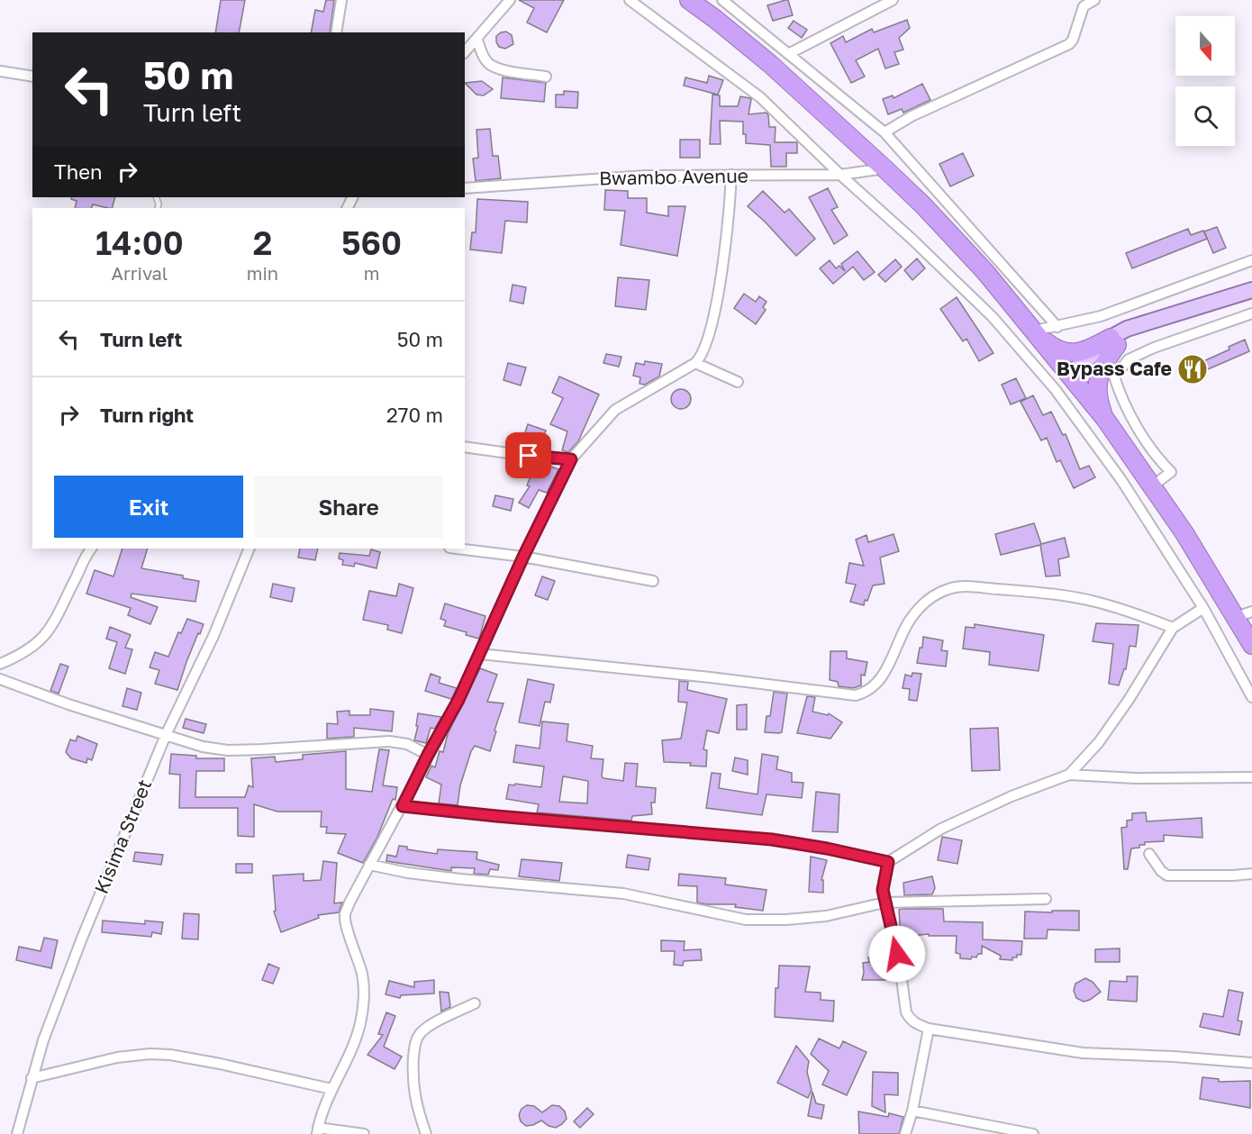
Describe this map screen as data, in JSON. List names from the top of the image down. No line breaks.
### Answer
{"streets":{"street":["Bwambo Avenue","Kisima Street"]},"places":{"restaurant":["Bypass Cafe"]},"north":"bottom","page":{"turn":["50 m","Turn left"],"then":"Then","eta":["14:00","Arrival","2","min","560","m"],"list":[{"name":"Turn left","value":"50 m"},{"name":"Turn right","value":"270 m"}],"buttons":["Exit","Share"]}}
